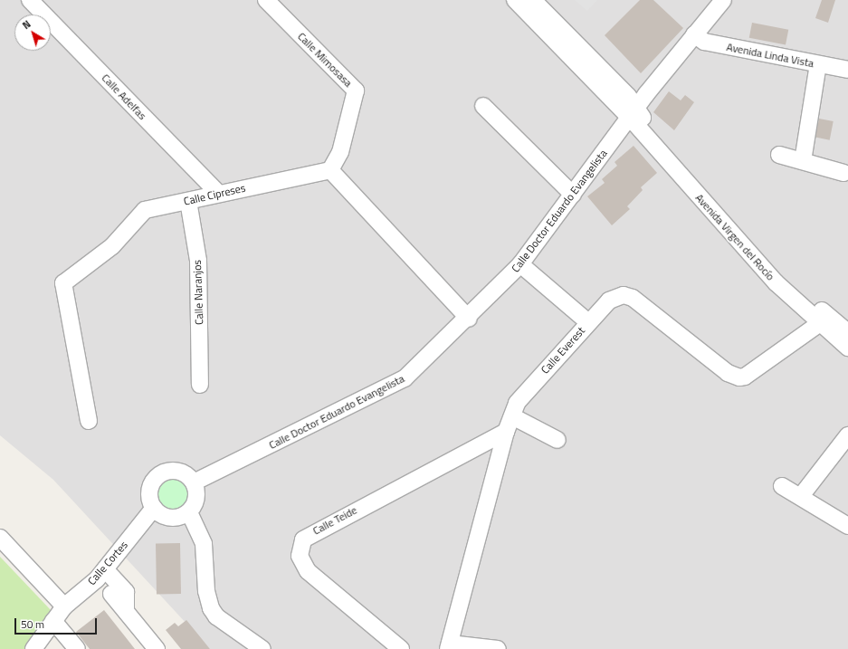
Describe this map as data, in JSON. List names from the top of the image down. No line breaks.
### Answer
{"streets":{"street":["Avenida Linda Vista","Calle Mimosasa","Calle Adelfas","Calle Cipreses","Calle Doctor Eduardo Evangelista","Avenida Virgen del Rocío","Calle Naranjos","Calle Everest","Calle Teide","Calle Cortes"]},"crossings":[["Avenida Linda Vista","Calle Doctor Eduardo Evangelista"],["Calle Mimosasa","Calle Cipreses"],["Calle Adelfas","Calle Cipreses"],["Calle Cipreses","Calle Naranjos"],["Calle Doctor Eduardo Evangelista","Avenida Virgen del Rocío"],["Calle Doctor Eduardo Evangelista","Calle Cortes"],["Avenida Virgen del Rocío","Calle Everest"],["Calle Everest","Calle Teide"]],"scale_bar":"50 m","north":"top left"}
